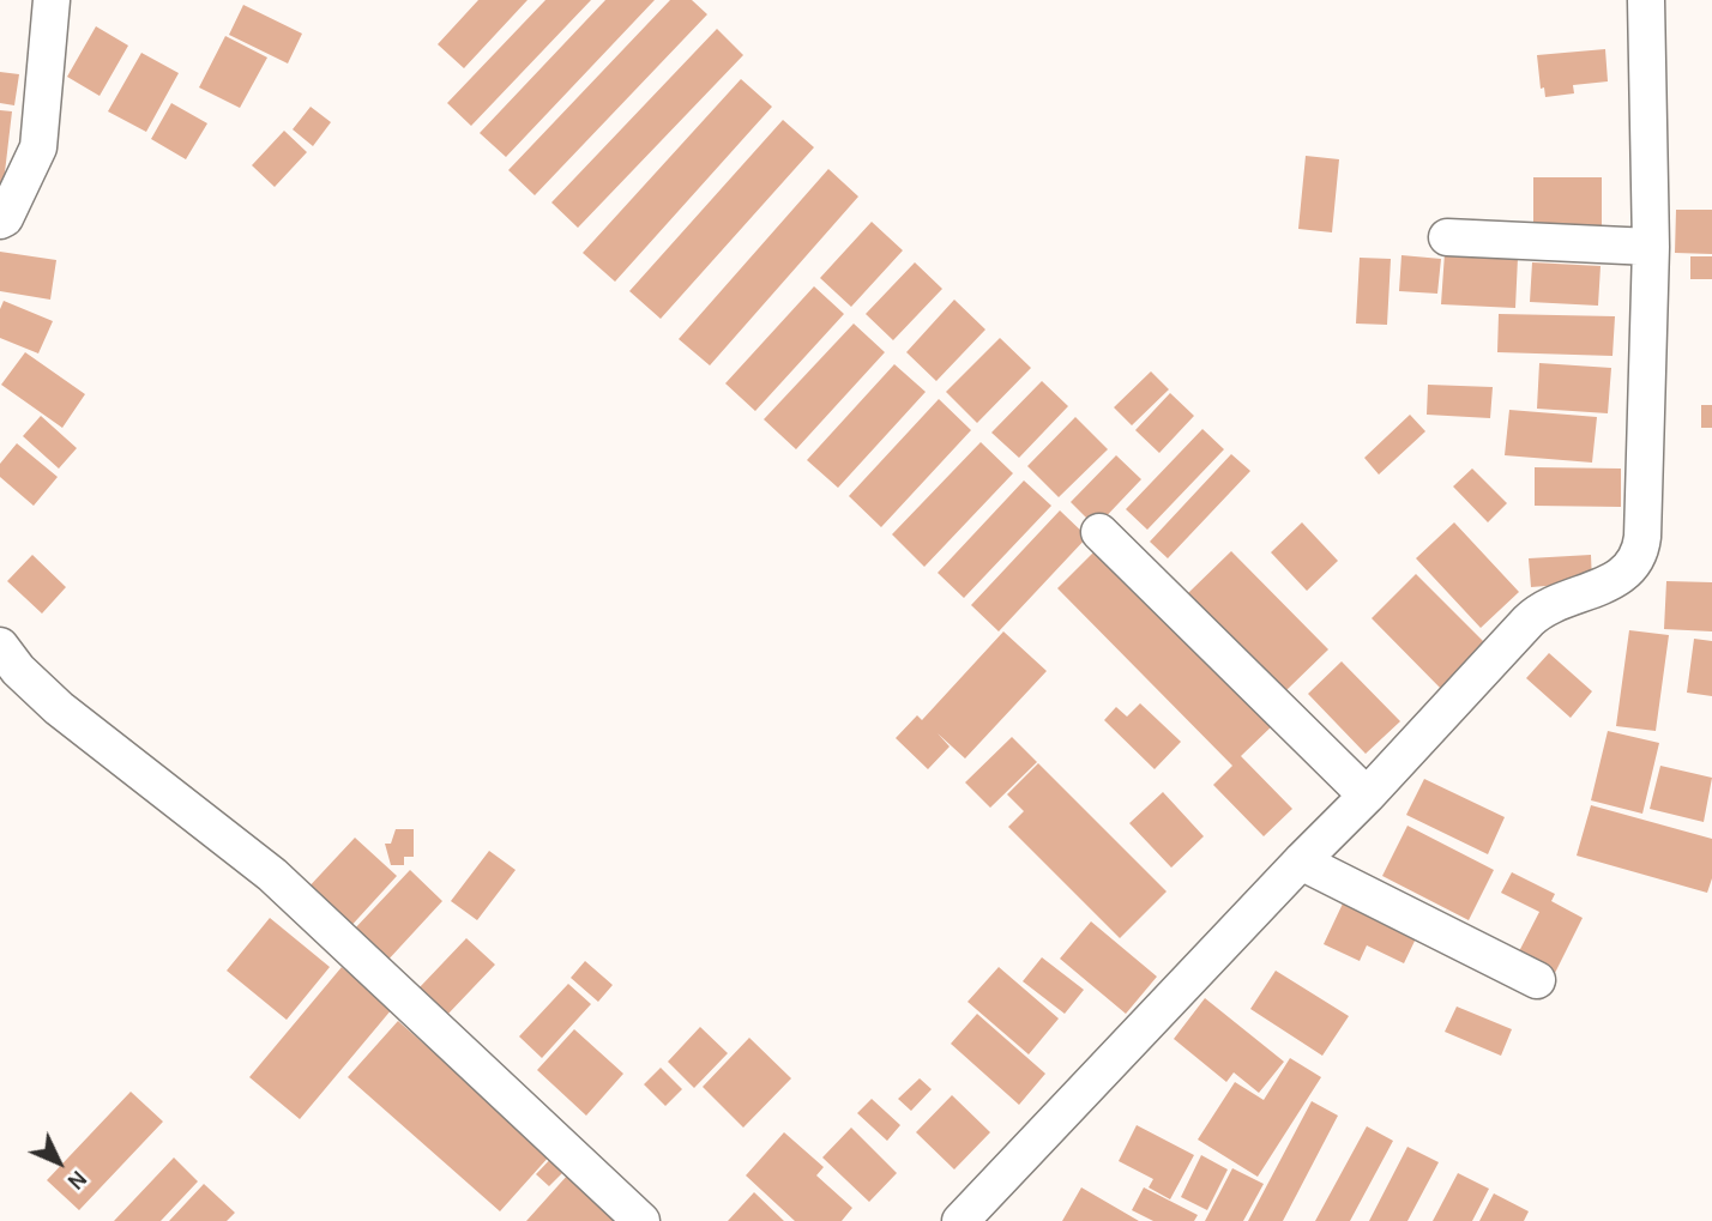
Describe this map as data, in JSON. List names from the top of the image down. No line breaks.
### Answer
{"north":"bottom right"}
